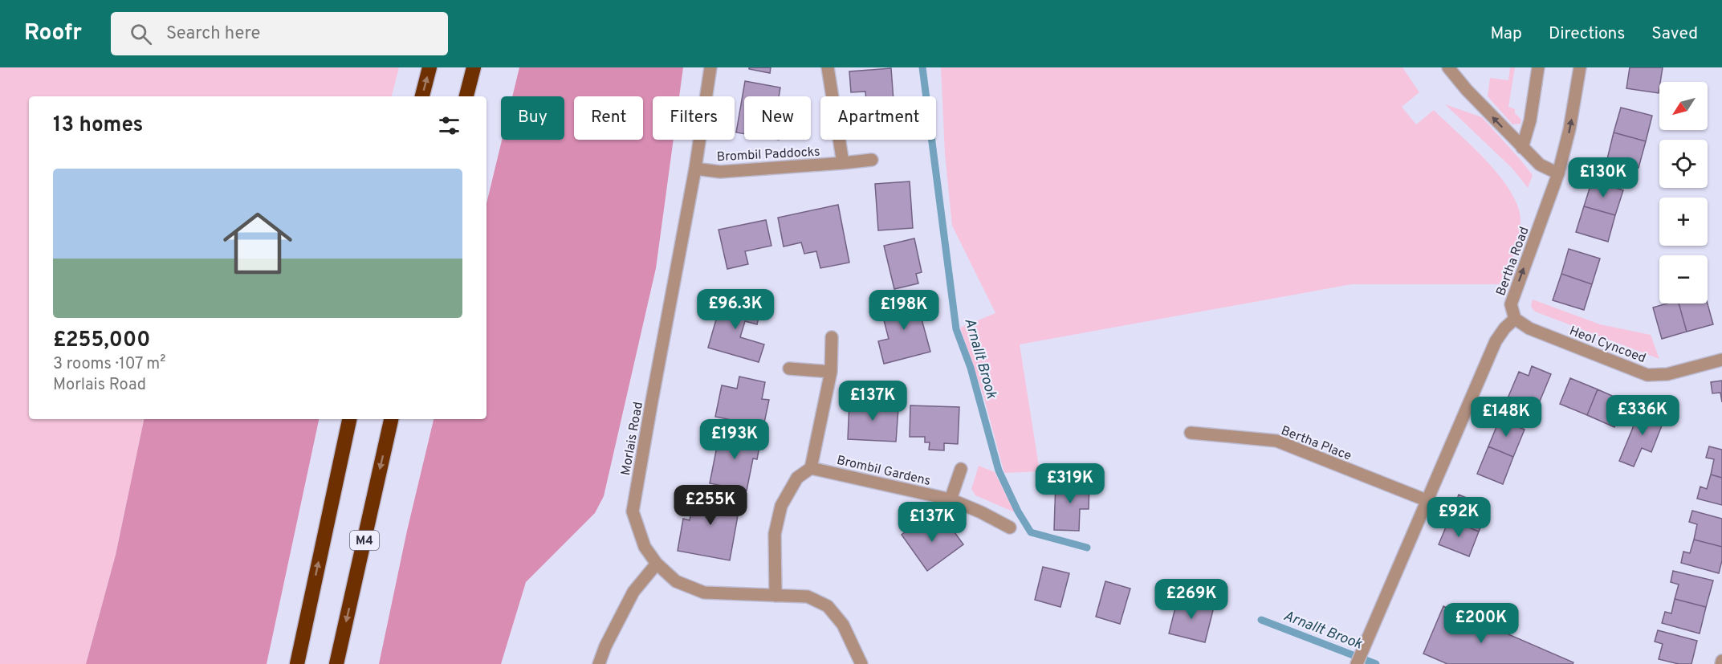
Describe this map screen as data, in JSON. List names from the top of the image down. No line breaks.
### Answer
{"streets":{"highway":["M4"],"street":["Brombil Paddocks","Bertha Road","Heol Cyncoed","Morlais Road","Bertha Place","Brombil Gardens"]},"crossings":[["Brombil Paddocks","Morlais Road"],["Bertha Road","Heol Cyncoed"]],"water":["Arnallt Brook"],"north":"bottom left","page":{"header":"Roofr","search":"Search here","nav":["Map","Directions","Saved"],"map_buttons":["+","−"],"chip":["Buy","Rent","Filters","New","Apartment"],"heading":"13 homes","list":[{"name":"£255,000","note":"3 rooms · 107 m² · Morlais Road"}],"price":["£130K","£96.3K","£198K","£137K","£336K","£148K","£193K","£319K","£255K","£92K","£137K","£269K","£200K"]}}
